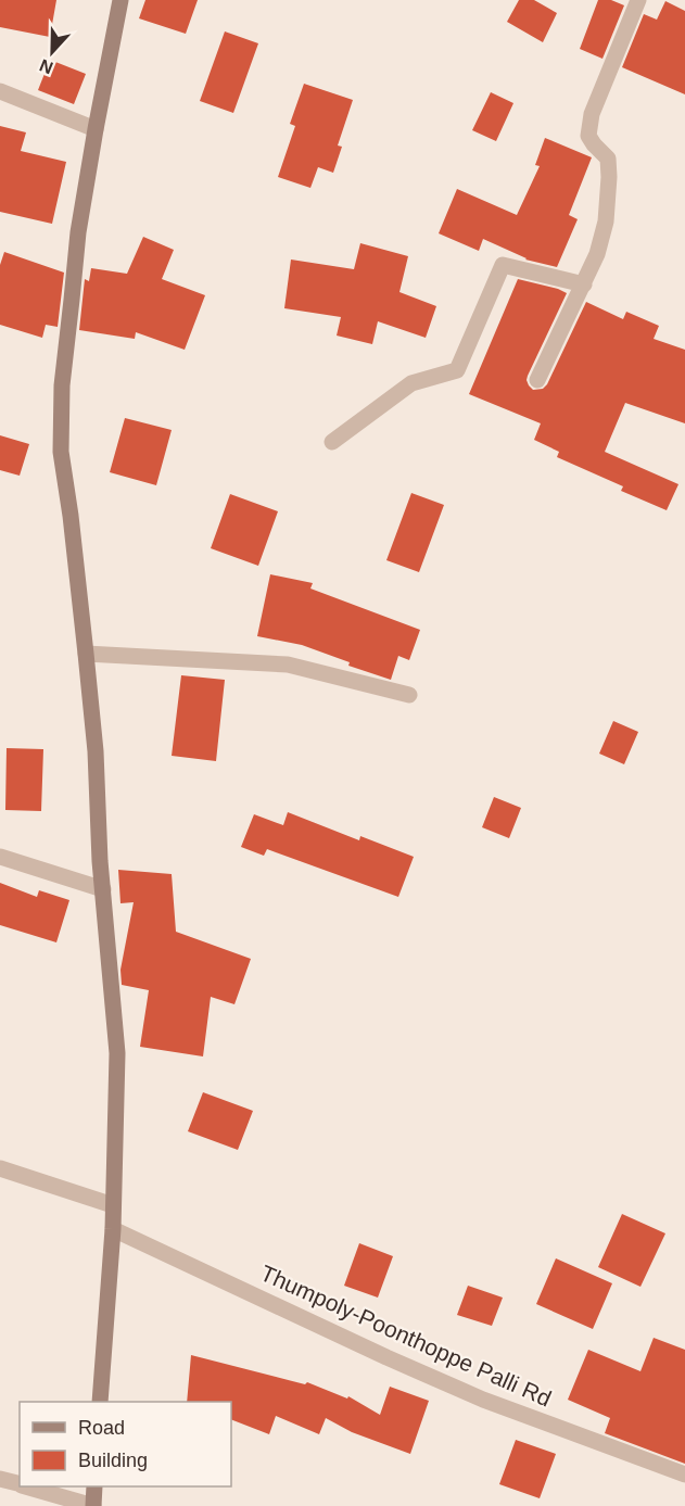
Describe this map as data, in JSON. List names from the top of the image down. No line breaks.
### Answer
{"streets":{"street":["Thumpoly-Poonthoppe Palli Rd"]},"legend":["Road","Building"],"north":"bottom"}
